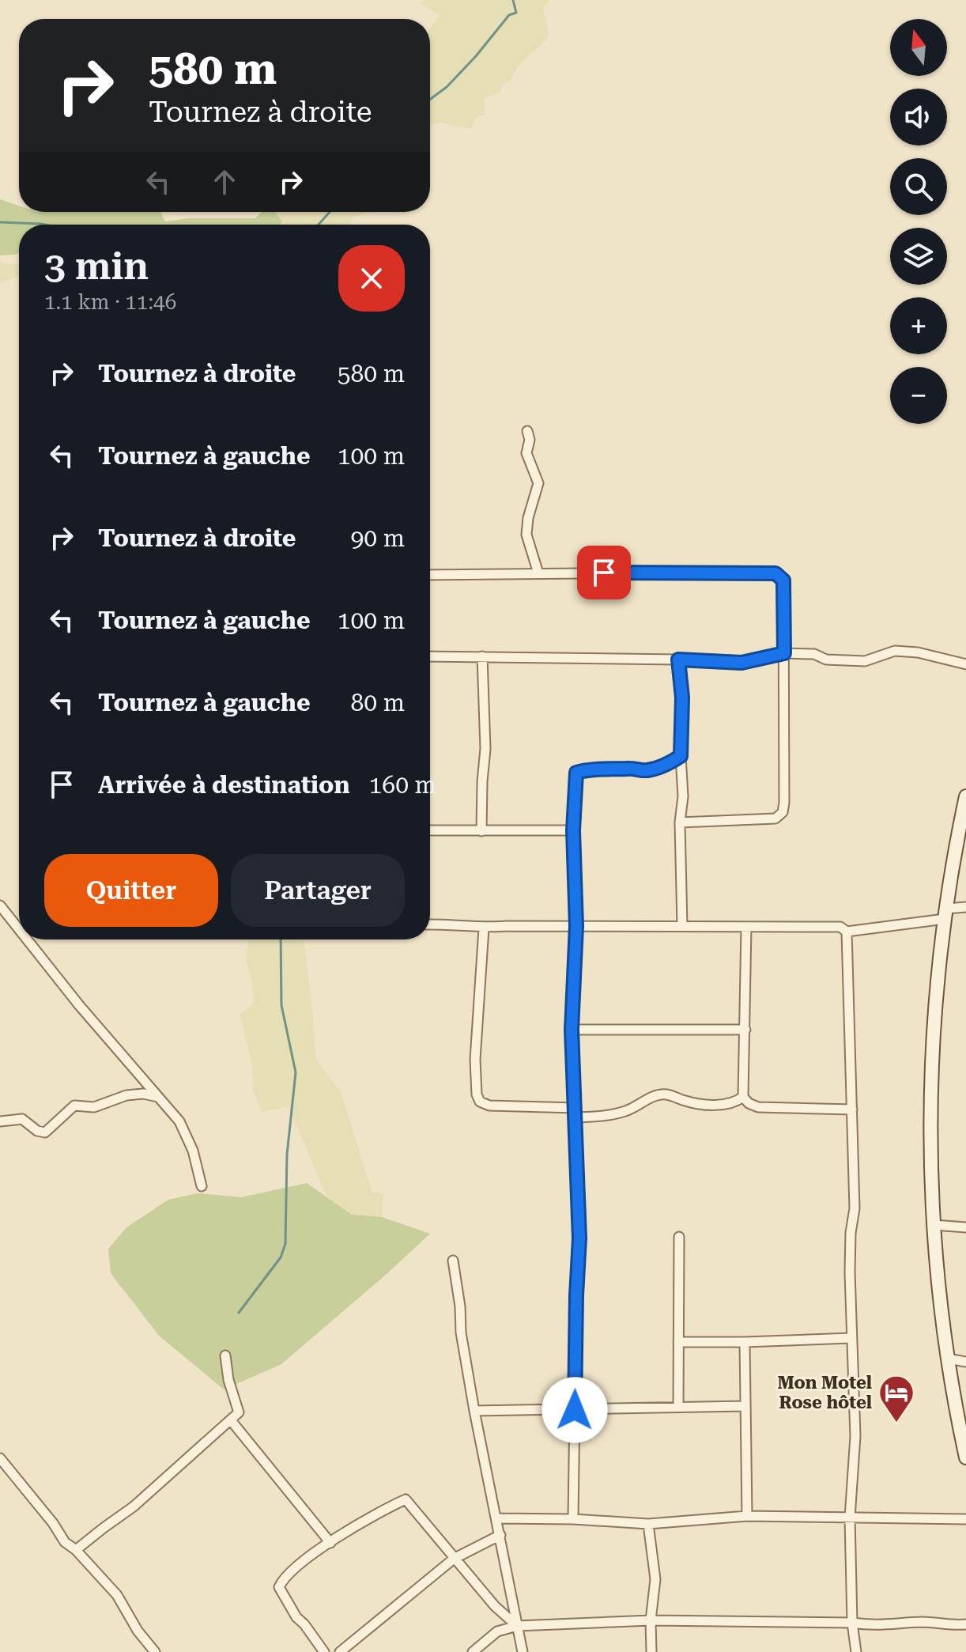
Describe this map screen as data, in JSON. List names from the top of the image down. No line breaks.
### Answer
{"places":{"hotel":["Mon Motel Rose hôtel"]},"north":"top","page":{"map_buttons":["+","−"],"turn":["580 m","Tournez à droite"],"heading":["3 min","1.1 km · 11:46"],"list":[{"name":"Tournez à droite","value":"580 m"},{"name":"Tournez à gauche","value":"100 m"},{"name":"Tournez à droite","value":"90 m"},{"name":"Tournez à gauche","value":"100 m"},{"name":"Tournez à gauche","value":"80 m"},{"name":"Arrivée à destination","value":"160 m"}],"buttons":["Quitter","Partager"]}}
